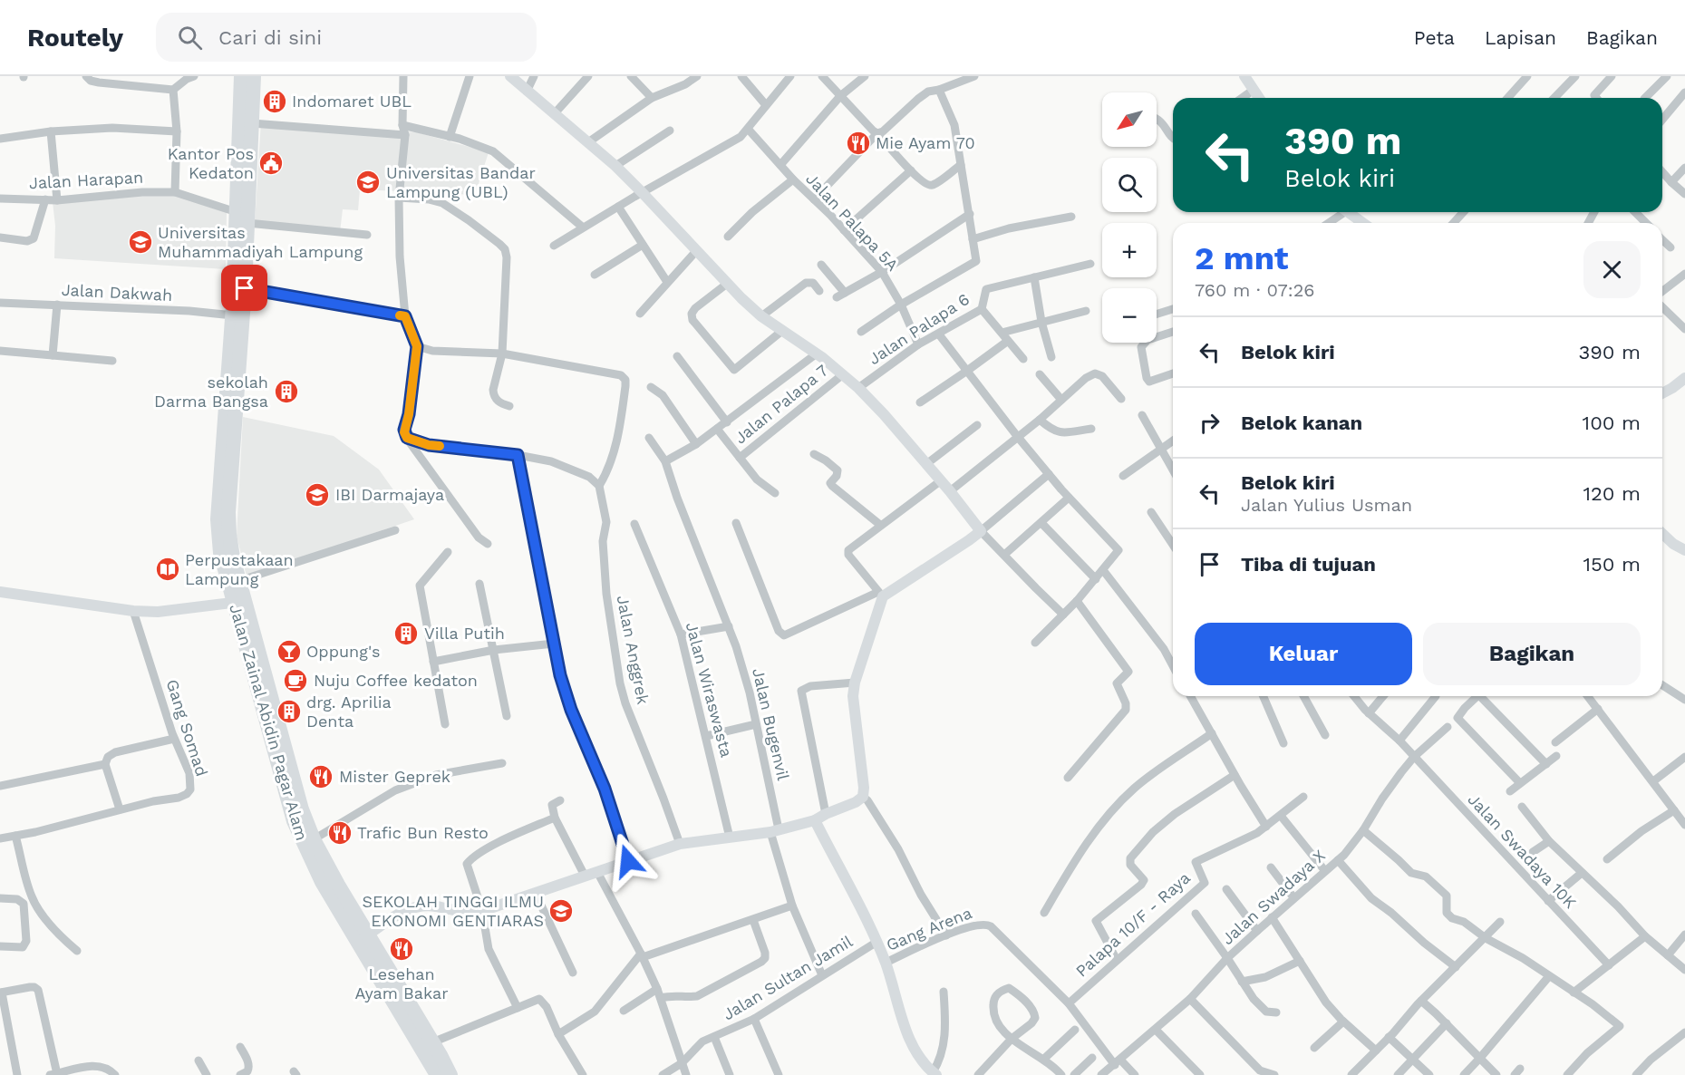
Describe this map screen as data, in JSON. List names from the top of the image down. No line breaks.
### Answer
{"streets":{"highway":["Jalan Zainal Abidin Pagar Alam"],"street":["Jalan Harapan","Jalan Palapa 5A","Jalan Dakwah","Jalan Palapa 6","Jalan Palapa 7","Jalan Anggrek","Jalan Wiraswasta","Jalan Bugenvil","Gang Somad","Jalan Swadaya 10K","Jalan Swadaya X","Palapa 10/F - Raya","Gang Arena","Jalan Sultan Jamil"]},"crossings":[["Jalan Harapan","Jalan Zainal Abidin Pagar Alam"],["Jalan Palapa 5A","Jalan Palapa 6"],["Jalan Dakwah","Jalan Zainal Abidin Pagar Alam"],["Jalan Bugenvil","Jalan Sultan Jamil"],["Jalan Swadaya 10K","Jalan Swadaya X"],["Palapa 10/F - Raya","Gang Arena"]],"places":{"building":["Indomaret UBL","sekolah Darma Bangsa","Villa Putih","drg. Aprilia Denta"],"restaurant":["Mie Ayam 70","Mister Geprek","Trafic Bun Resto","Lesehan Ayam Bakar"],"public building":["Kantor Pos Kedaton"],"school or university":["Universitas Bandar Lampung (UBL)","Universitas Muhammadiyah Lampung","IBI Darmajaya","SEKOLAH TINGGI ILMU EKONOMI GENTIARAS"],"library":["Perpustakaan Lampung"],"bar":["Oppung's"],"cafe":["Nuju Coffee kedaton"]},"north":"bottom left","page":{"header":"Routely","search":"Cari di sini","nav":["Peta","Lapisan","Bagikan"],"map_buttons":["+","−"],"turn":["390 m","Belok kiri"],"heading":["2 mnt","760 m · 07:26"],"list":[{"name":"Belok kiri","value":"390 m"},{"name":"Belok kanan","value":"100 m"},{"name":"Belok kiri","note":"Jalan Yulius Usman","value":"120 m"},{"name":"Tiba di tujuan","value":"150 m"}],"buttons":["Keluar","Bagikan"]}}
